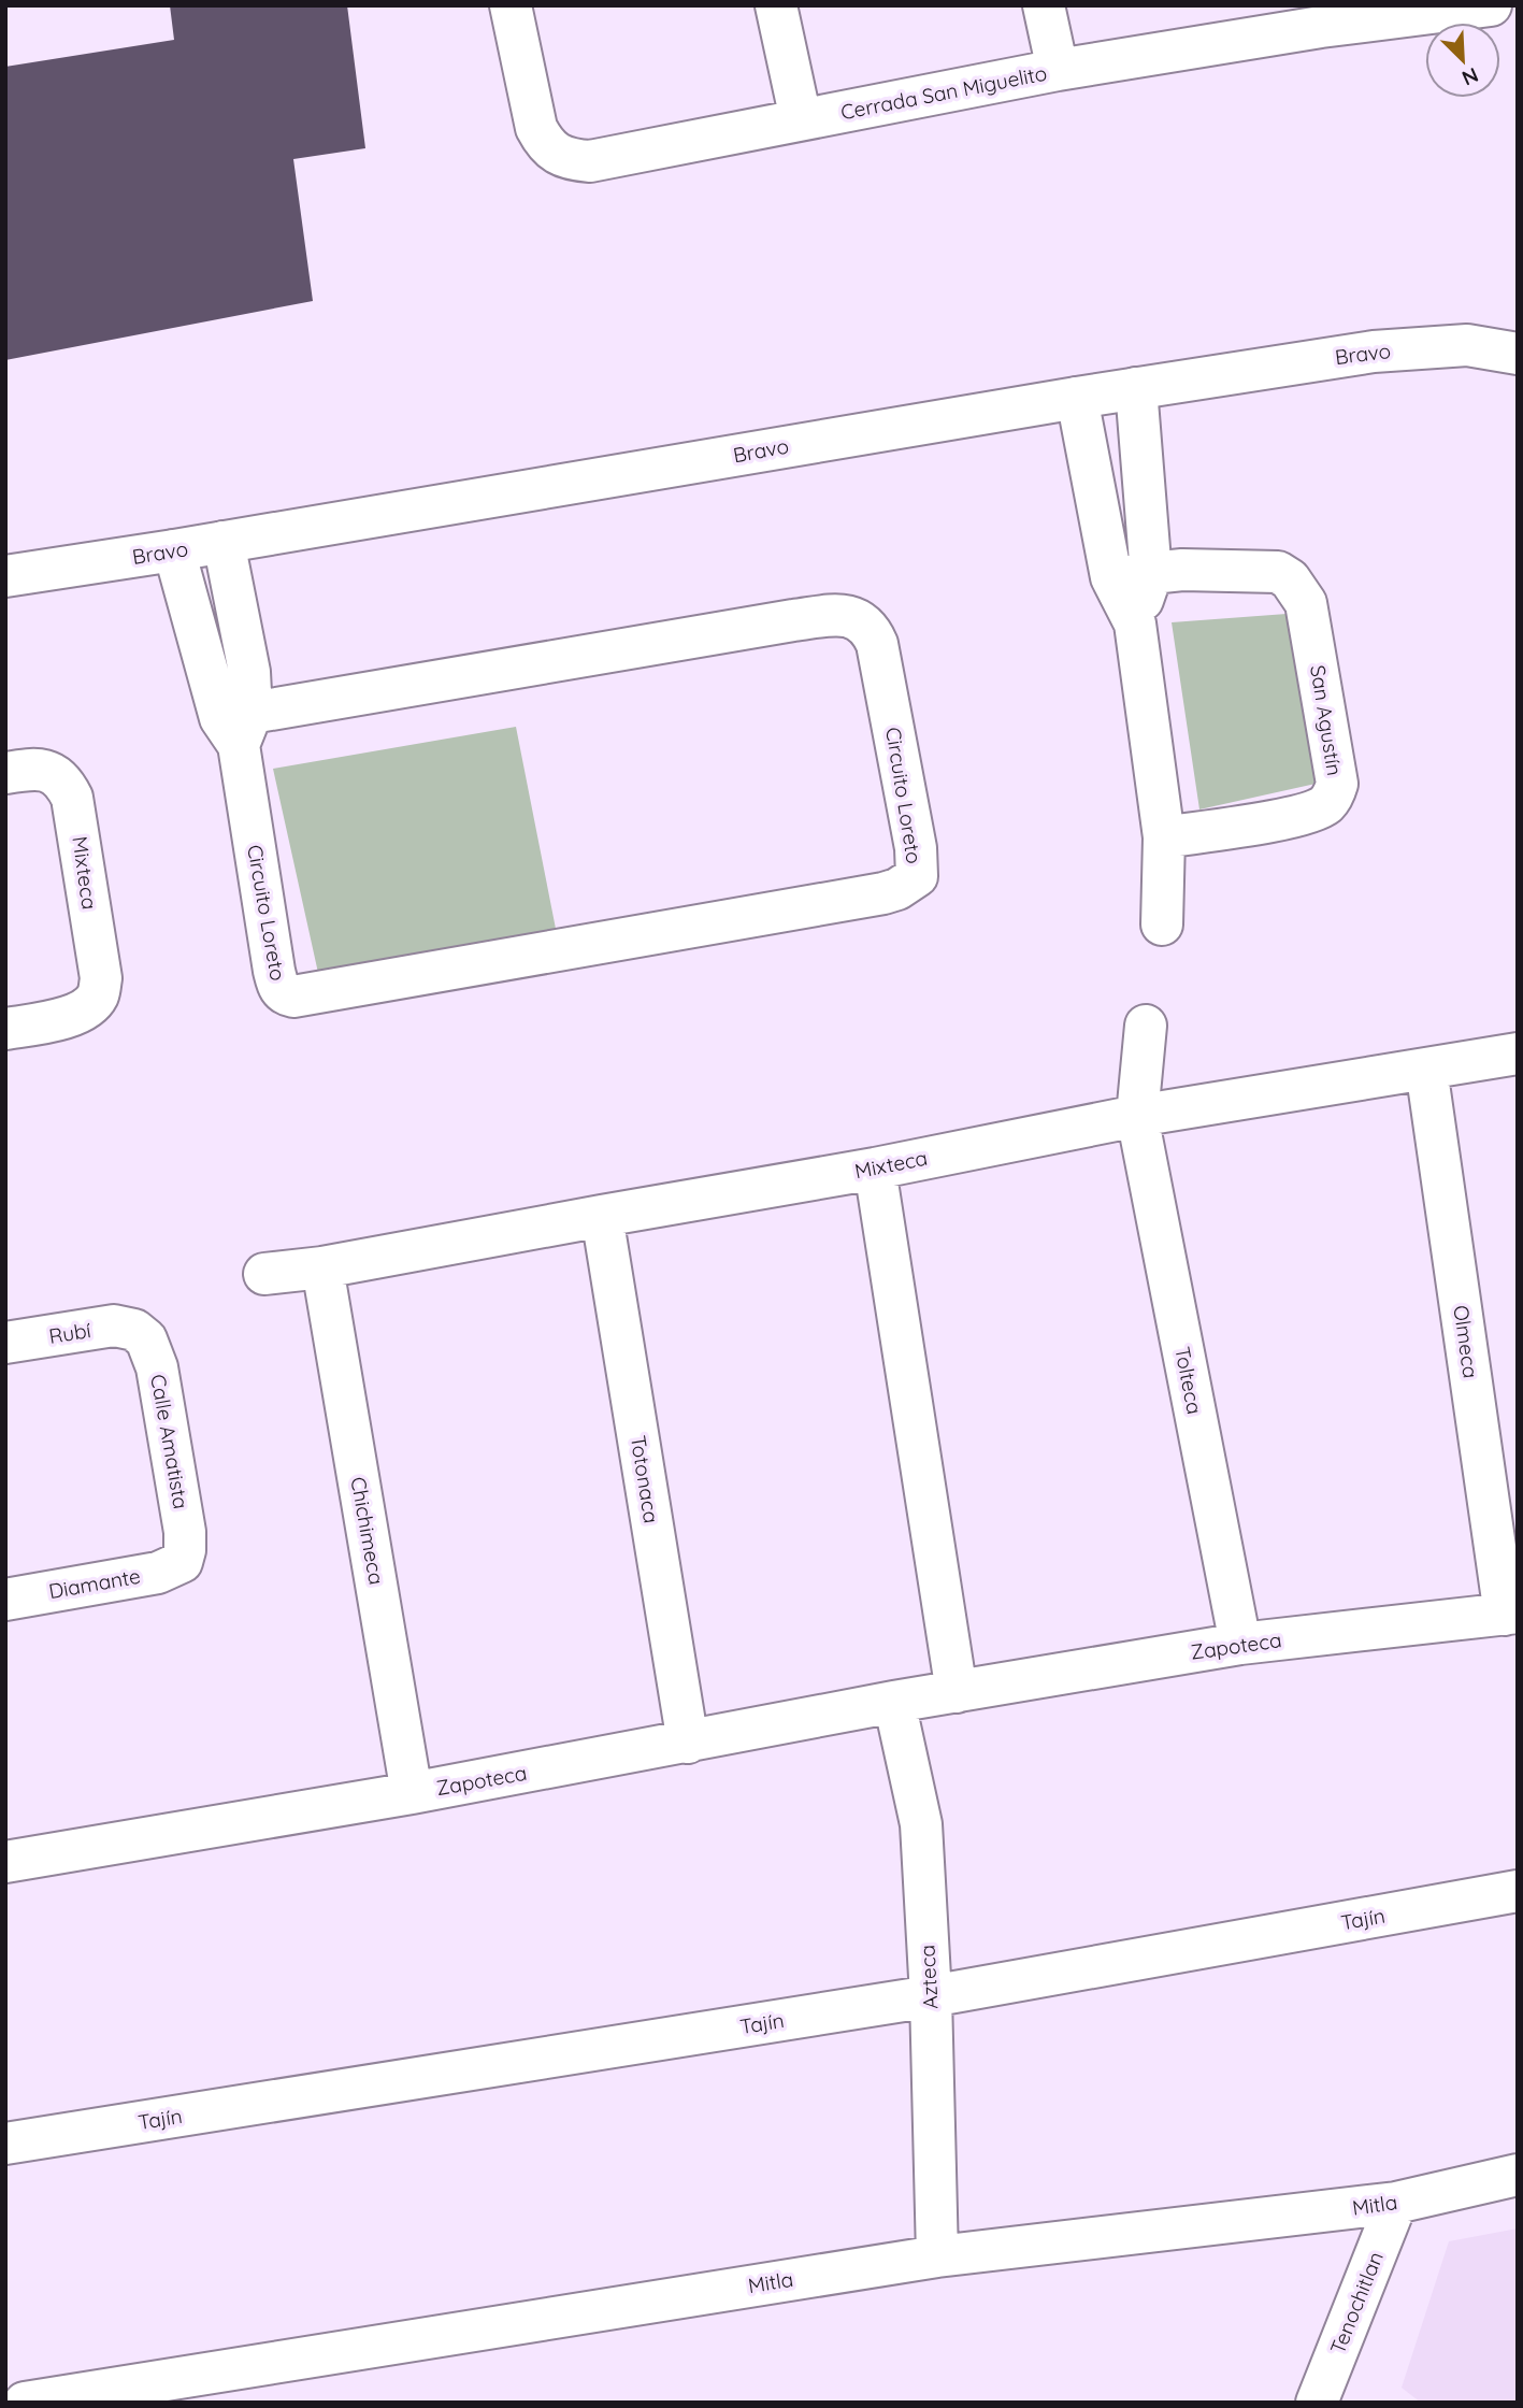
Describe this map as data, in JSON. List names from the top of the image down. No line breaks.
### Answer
{"streets":{"street":["Cerrada San Miguelito","Bravo","San Agustín","Circuito Loreto","Mixteca","Rubí","Olmeca","Tolteca","Calle Amatista","Totonaca","Chichimeca","Diamante","Zapoteca","Tajín","Azteca","Mitla","Tenochitlan"]},"crossings":[["Mixteca","Olmeca"],["Mixteca","Tolteca"],["Mixteca","Totonaca"],["Mixteca","Chichimeca"],["Rubí","Calle Amatista"],["Olmeca","Zapoteca"],["Tolteca","Zapoteca"],["Calle Amatista","Diamante"],["Totonaca","Zapoteca"],["Chichimeca","Zapoteca"],["Zapoteca","Azteca"],["Tajín","Azteca"],["Azteca","Mitla"],["Mitla","Tenochitlan"]],"north":"bottom right"}
